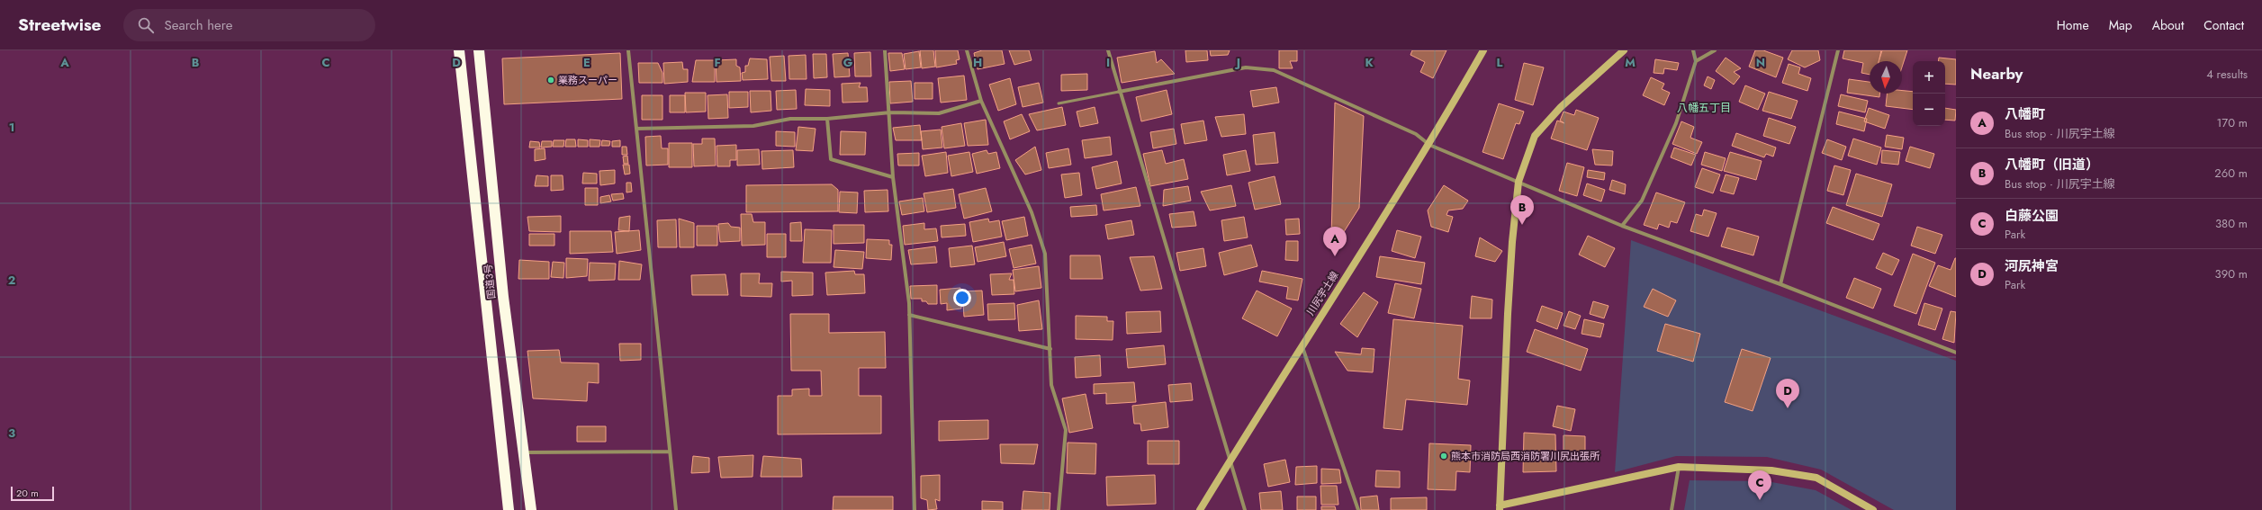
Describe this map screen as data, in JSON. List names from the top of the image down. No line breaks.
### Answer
{"streets":{"highway":["国道3号"],"street":["川尻宇土線"]},"districts":["八幡五丁目"],"places":["業務スーパー","熊本市消防局西消防署川尻出張所"],"scale_bar":"20 m","north":"bottom","page":{"header":"Streetwise","search":"Search here","nav":["Home","Map","About","Contact"],"heading":["Nearby","4 results"],"map_buttons":["+","−"],"list":[{"mark":"A","name":"八幡町","note":"Bus stop · 川尻宇土線","value":"170 m"},{"mark":"B","name":"八幡町（旧道）","note":"Bus stop · 川尻宇土線","value":"260 m"},{"mark":"C","name":"白藤公園","note":"Park","value":"380 m"},{"mark":"D","name":"河尻神宮","note":"Park","value":"390 m"}],"pins":["B","A","D","C"],"scale":"20 m"},"grid":{"columns":["A","B","C","D","E","F","G","H","I","J","K","L","M","N"],"rows":["1","2","3"]}}
